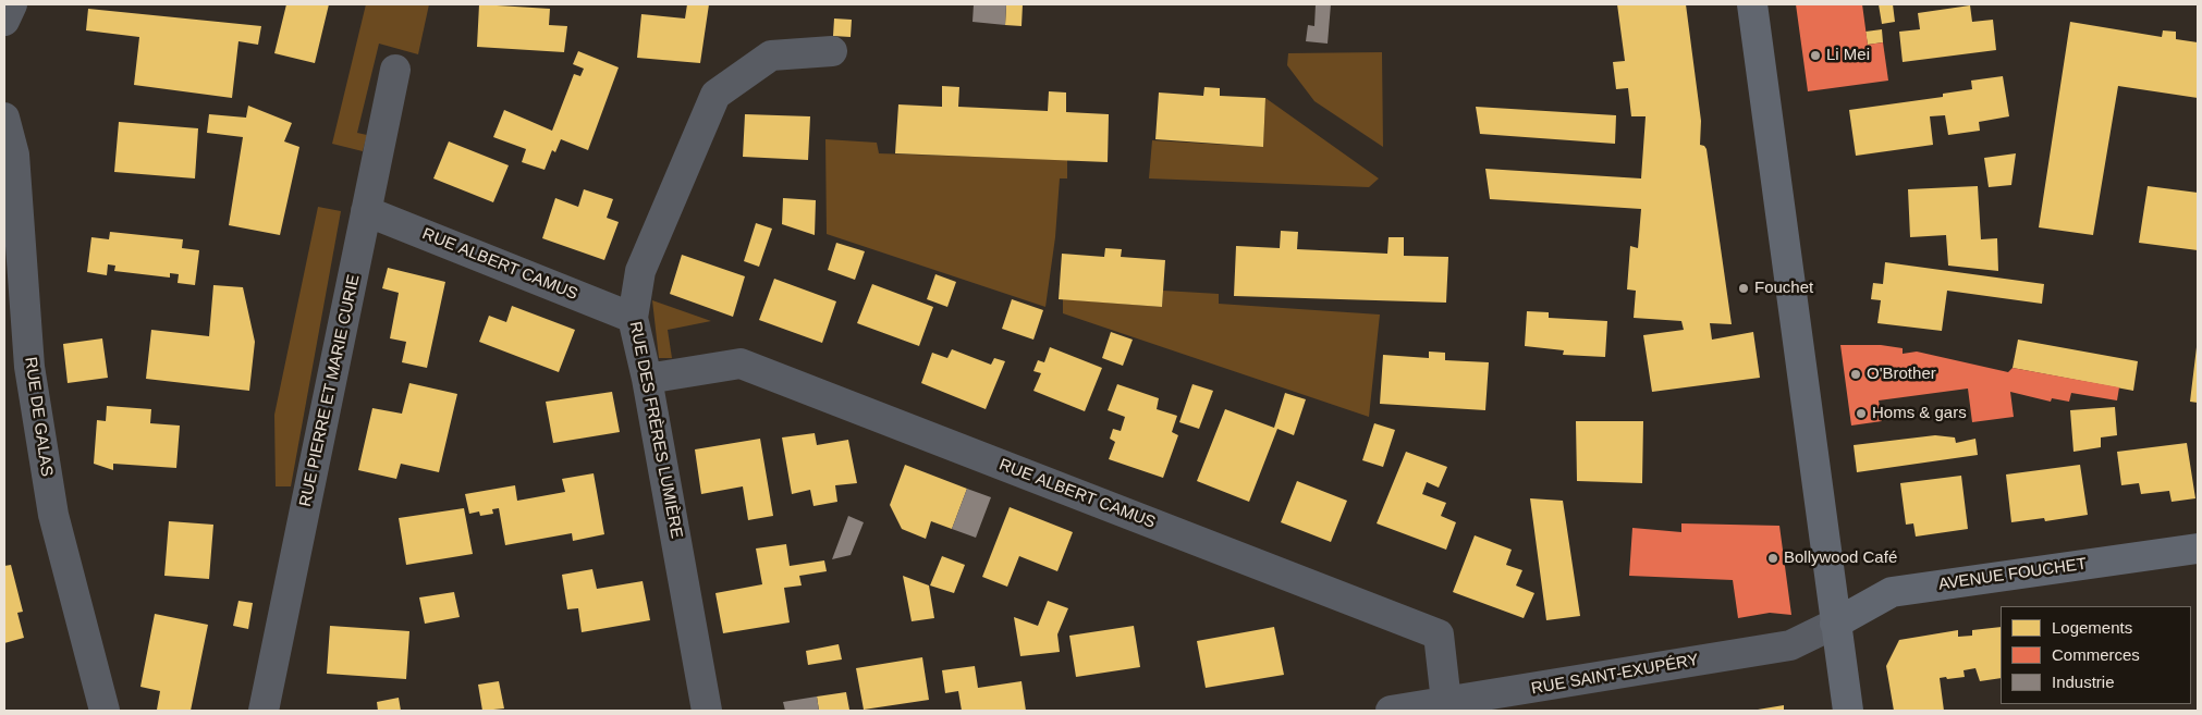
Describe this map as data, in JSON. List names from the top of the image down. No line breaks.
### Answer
{"streets":{"main road":["AVENUE FOUCHET"],"street":["RUE ALBERT CAMUS","RUE PIERRE ET MARIE CURIE","RUE DE GALAS","RUE DES FRÈRES LUMIÈRE","RUE SAINT-EXUPÉRY"]},"crossings":[["RUE ALBERT CAMUS","RUE PIERRE ET MARIE CURIE"],["RUE ALBERT CAMUS","RUE DES FRÈRES LUMIÈRE"],["RUE ALBERT CAMUS","RUE SAINT-EXUPÉRY"],["AVENUE FOUCHET","RUE SAINT-EXUPÉRY"]],"places":["Li Mei","Fouchet","O'Brother","Homs & gars","Bollywood Café"],"legend":["Logements","Commerces","Industrie"]}
